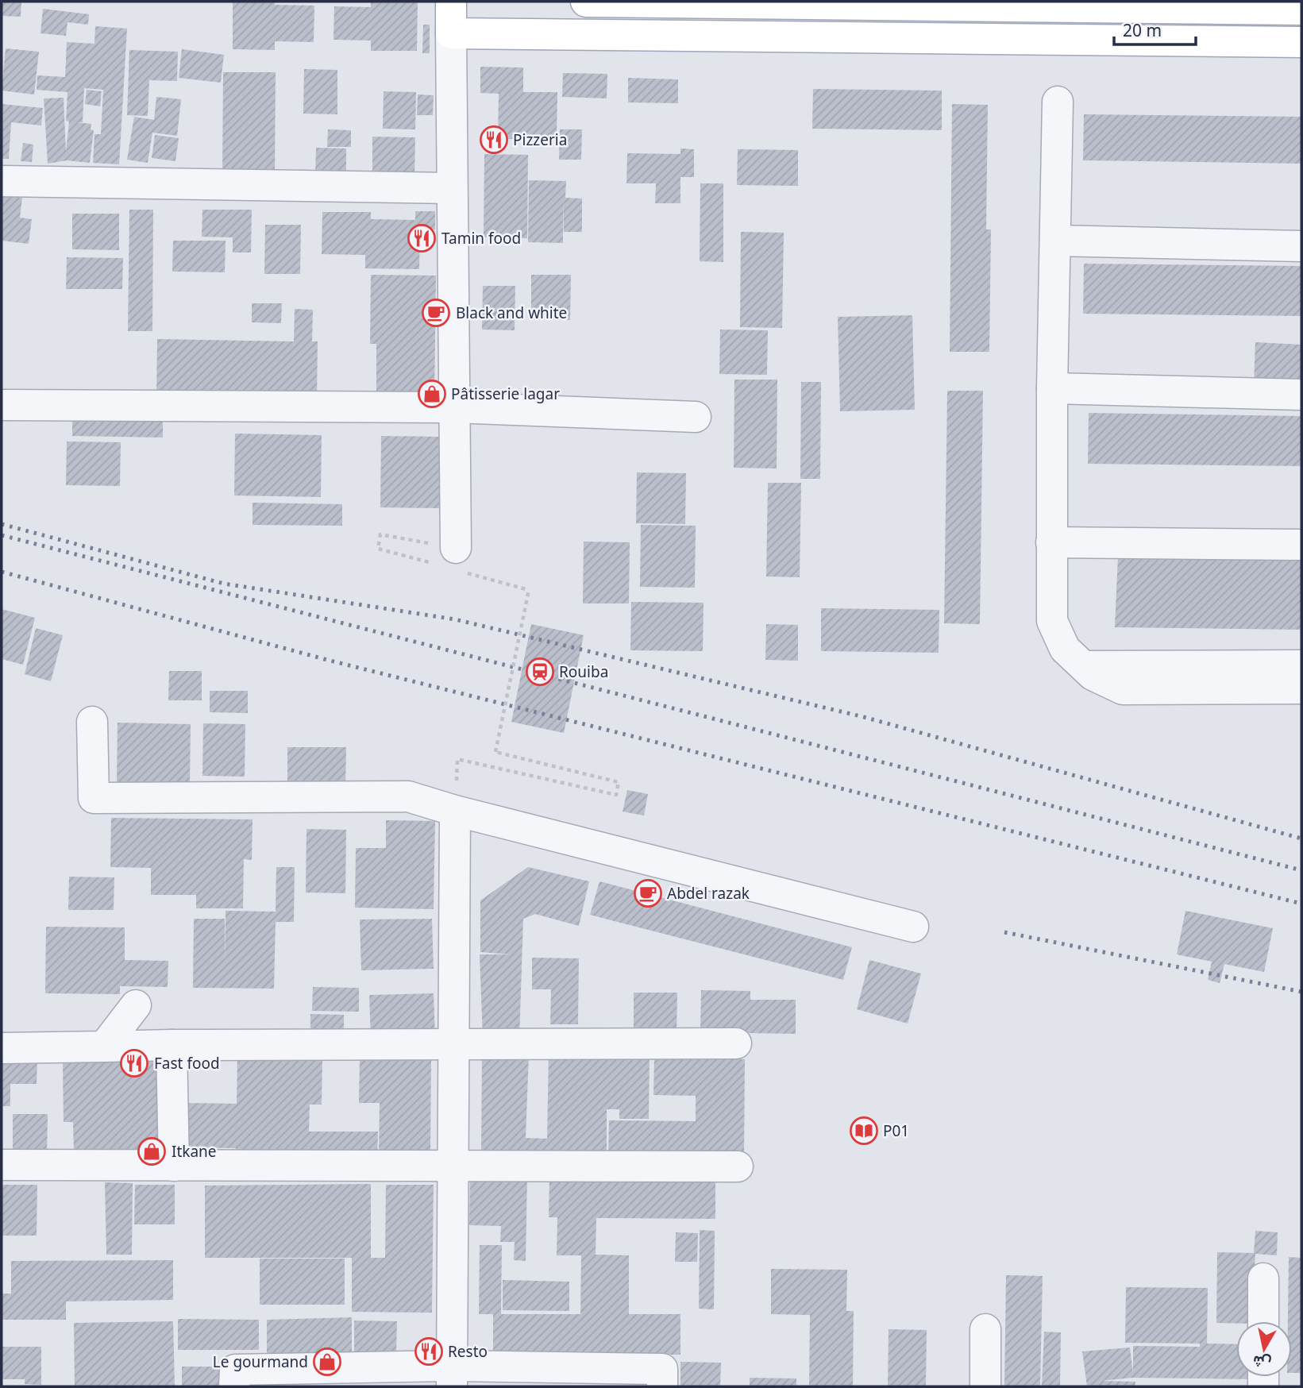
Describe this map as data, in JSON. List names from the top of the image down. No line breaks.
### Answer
{"places":{"restaurant":["Pizzeria","Tamin food","Fast food","Resto"],"cafe":["Black and white","Abdel razak"],"shop":["Pâtisserie lagar","Itkane","Le gourmand"],"station":["Rouiba"],"library":["P01"]},"scale_bar":"20 m","north":"bottom"}
